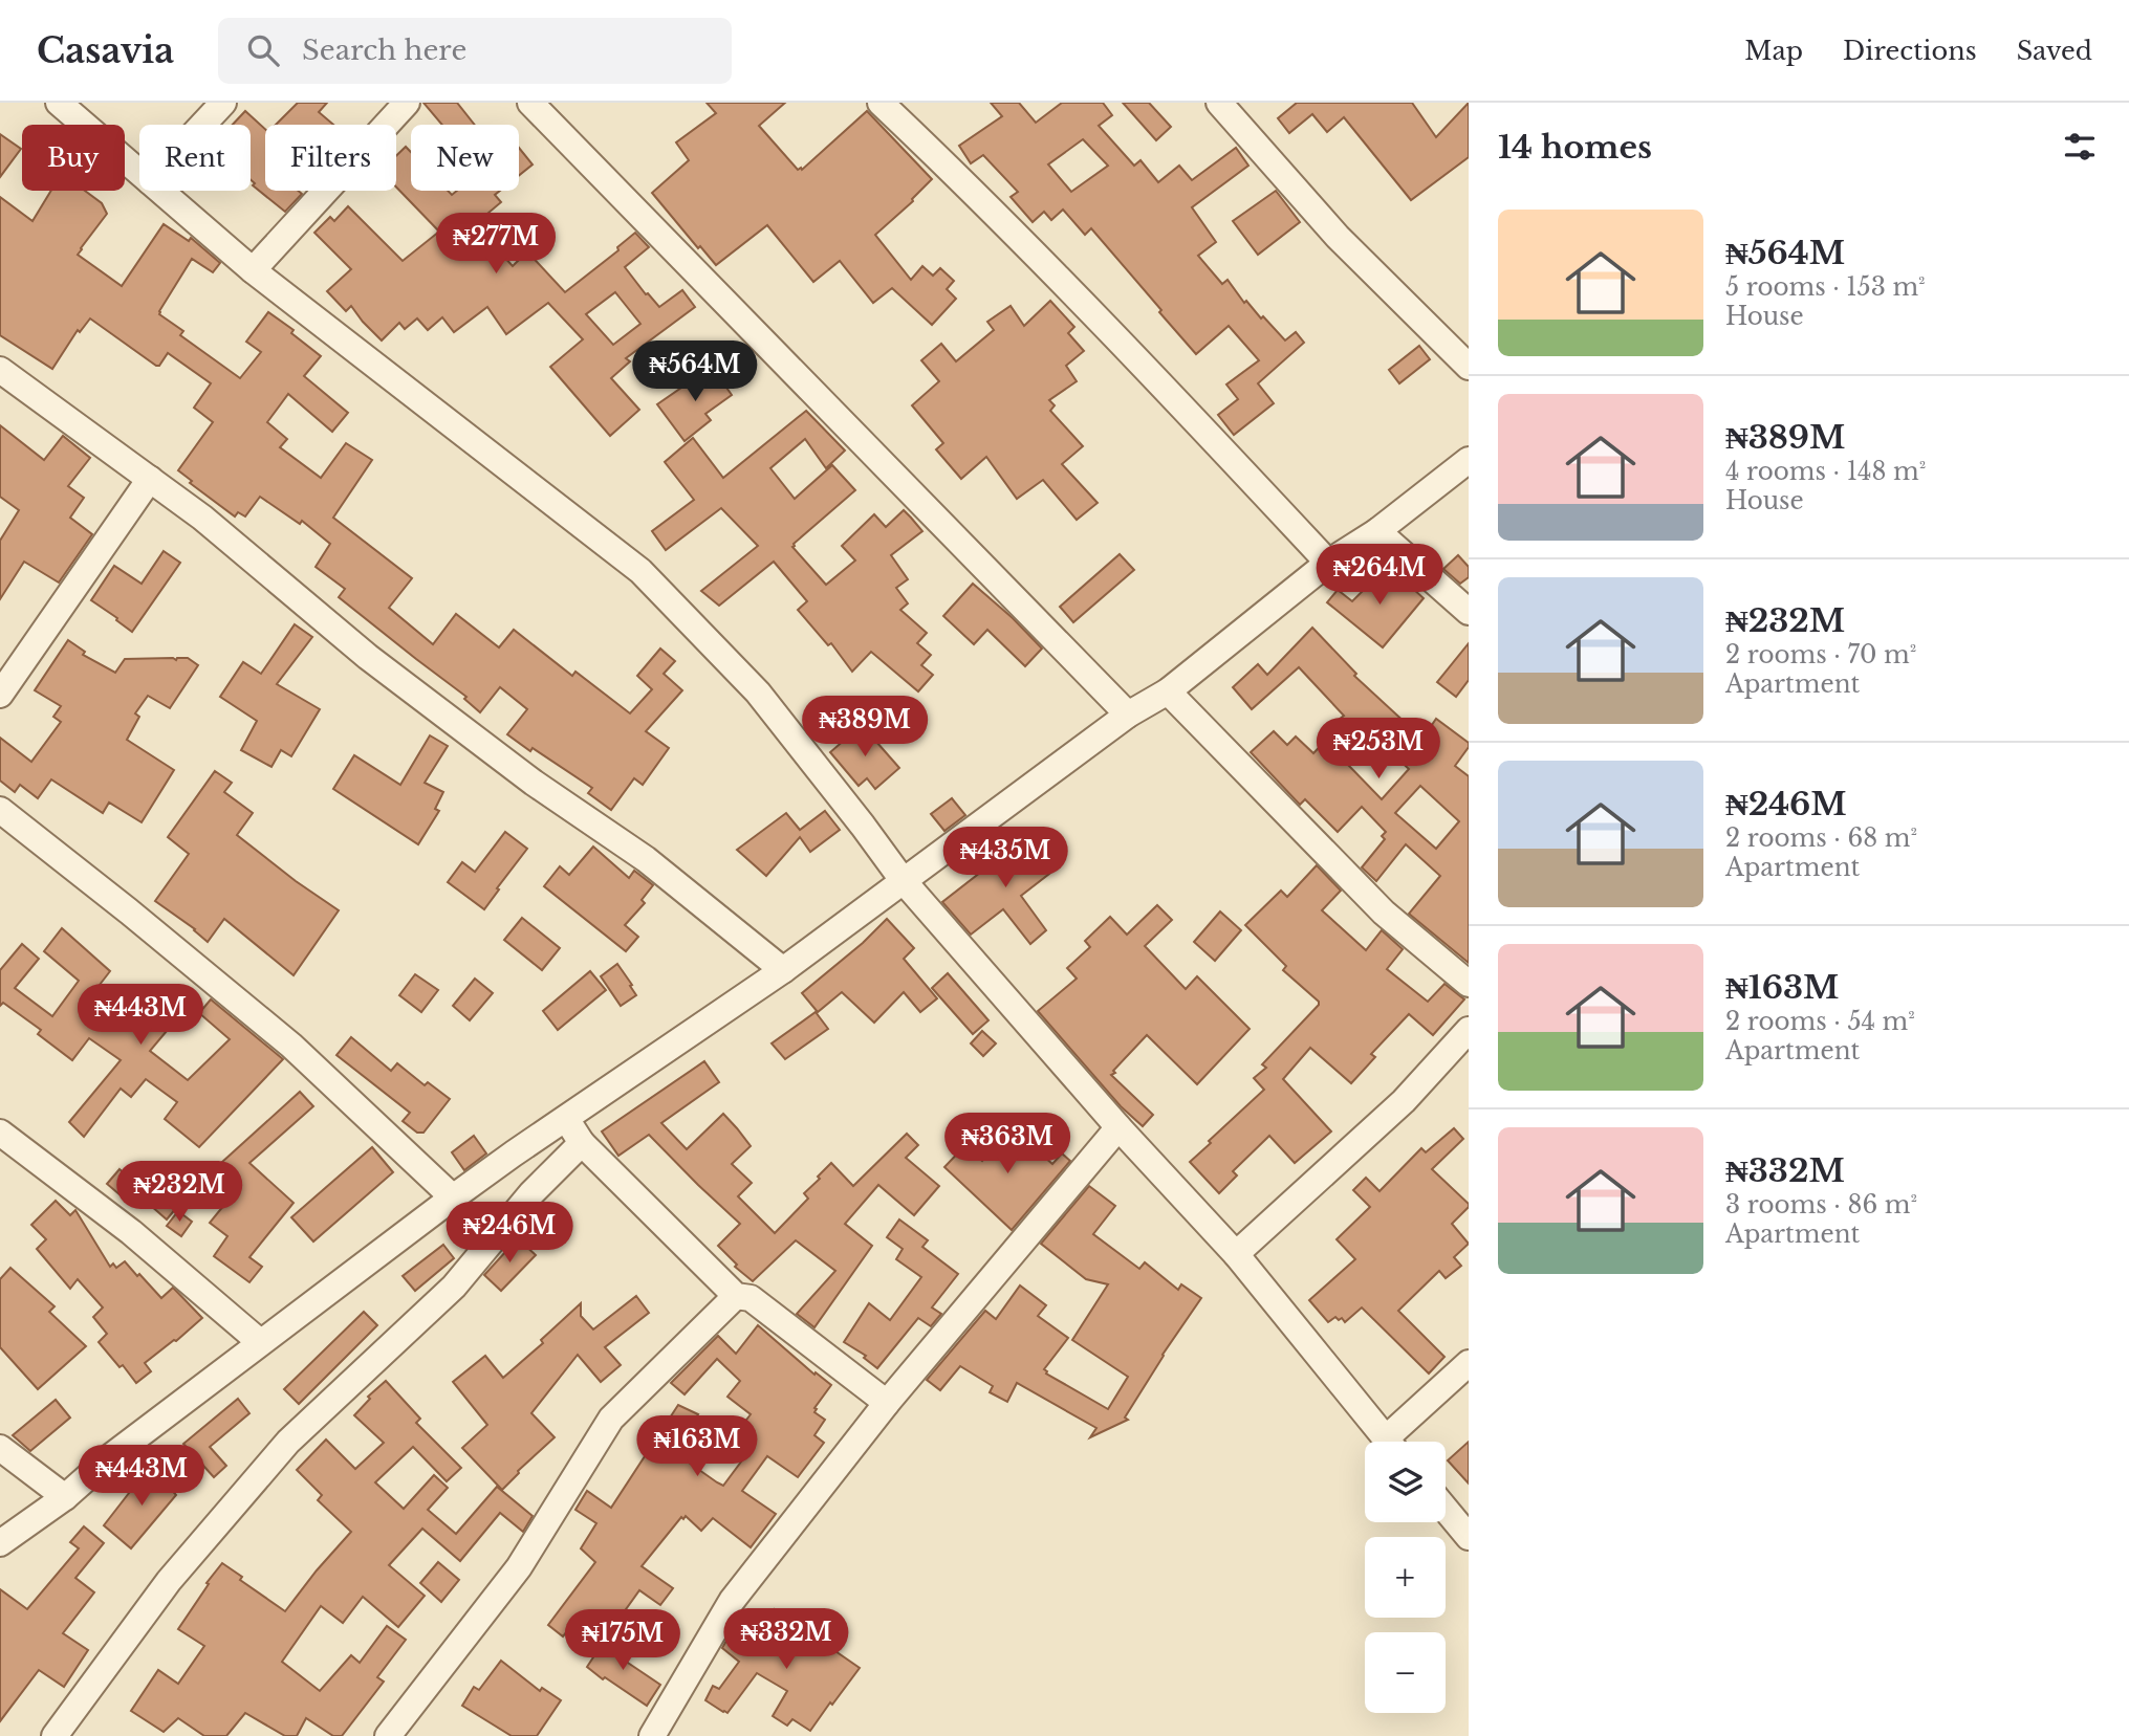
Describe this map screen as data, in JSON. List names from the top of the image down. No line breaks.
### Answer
{"page":{"header":"Casavia","search":"Search here","nav":["Map","Directions","Saved"],"heading":"14 homes","chip":["Buy","Rent","Filters","New"],"list":[{"name":"₦564M","note":"5 rooms · 153 m² · House"},{"name":"₦389M","note":"4 rooms · 148 m² · House"},{"name":"₦232M","note":"2 rooms · 70 m² · Apartment"},{"name":"₦246M","note":"2 rooms · 68 m² · Apartment"},{"name":"₦163M","note":"2 rooms · 54 m² · Apartment"},{"name":"₦332M","note":"3 rooms · 86 m² · Apartment"}],"price":["₦277M","₦564M","₦264M","₦389M","₦253M","₦435M","₦443M","₦363M","₦232M","₦246M","₦163M","₦443M","₦332M","₦175M"],"map_buttons":["+","−"]}}
